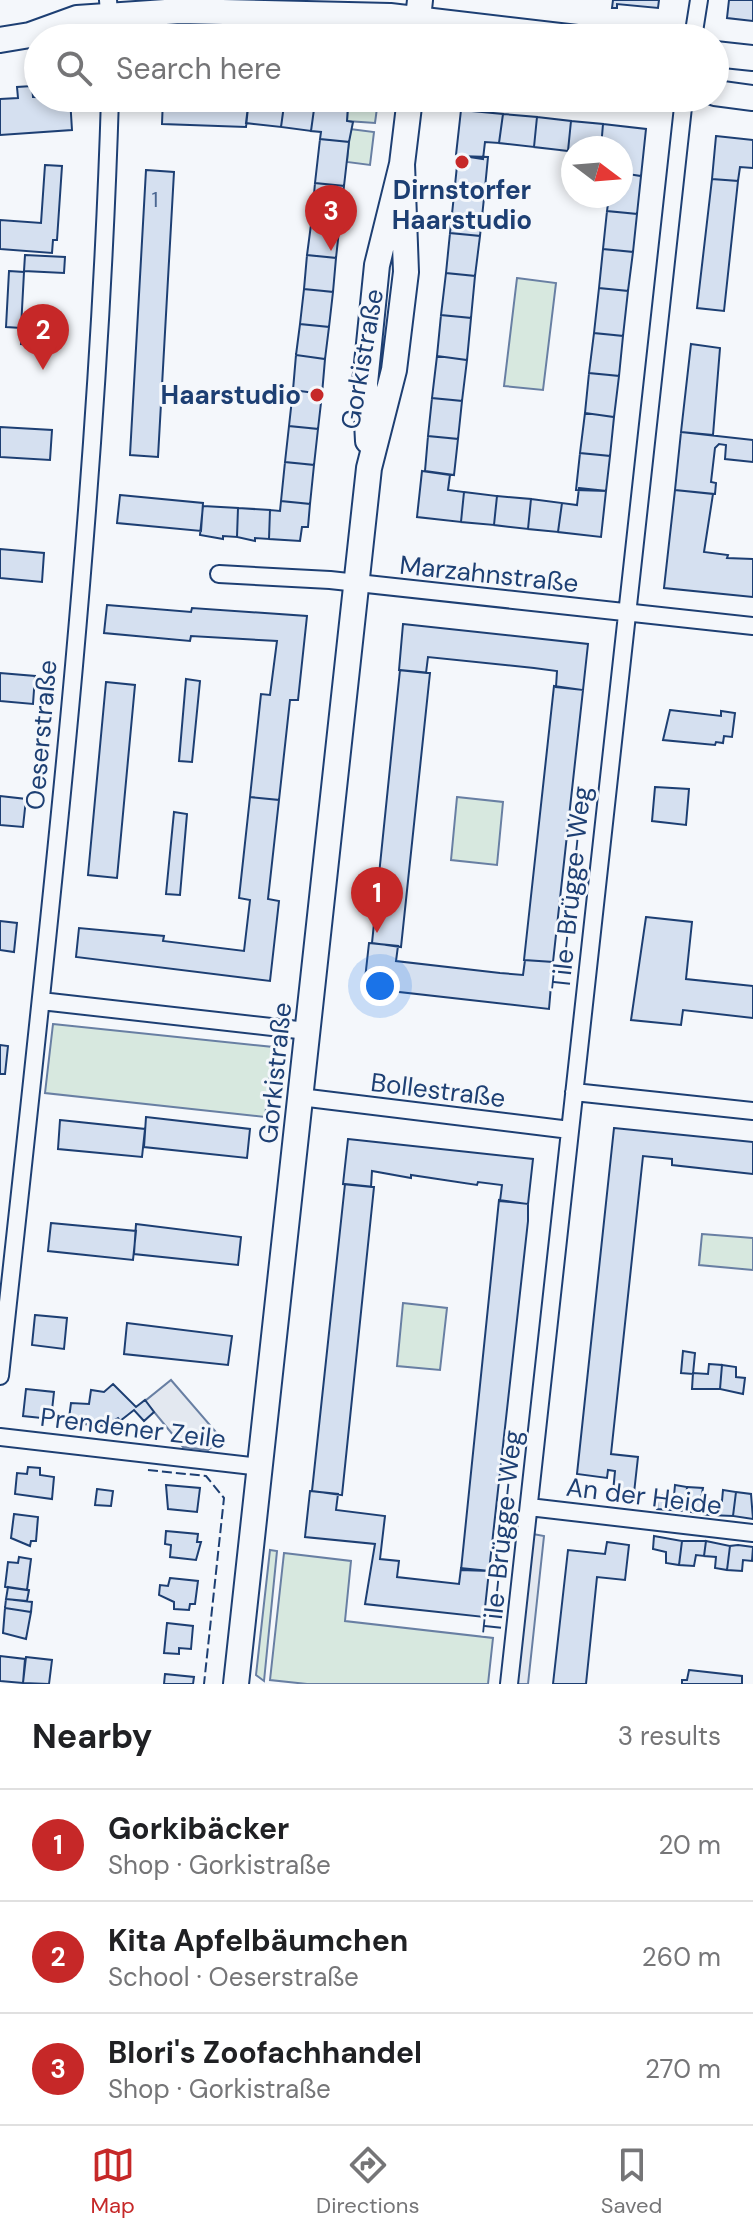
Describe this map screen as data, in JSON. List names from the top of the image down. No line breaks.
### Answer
{"streets":{"main road":["Gorkistraße"],"street":["Marzahnstraße","Oeserstraße","Tile-Brügge-Weg","Bollestraße","Prendener Zeile","An der Heide"]},"crossings":[["Gorkistraße","Marzahnstraße"],["Gorkistraße","Bollestraße"],["Gorkistraße","Prendener Zeile"],["Marzahnstraße","Tile-Brügge-Weg"],["Tile-Brügge-Weg","Bollestraße"],["Tile-Brügge-Weg","An der Heide"]],"places":["Dirnstorfer Haarstudio","Haarstudio"],"house_numbers":["1"],"north":"right","page":{"search":"Search here","pins":["3","2","1"],"heading":["Nearby","3 results"],"list":[{"mark":"1","name":"Gorkibäcker","note":"Shop · Gorkistraße","value":"20 m"},{"mark":"2","name":"Kita Apfelbäumchen","note":"School · Oeserstraße","value":"260 m"},{"mark":"3","name":"Blori's Zoofachhandel","note":"Shop · Gorkistraße","value":"270 m"}],"nav":["Map","Directions","Saved"]}}
